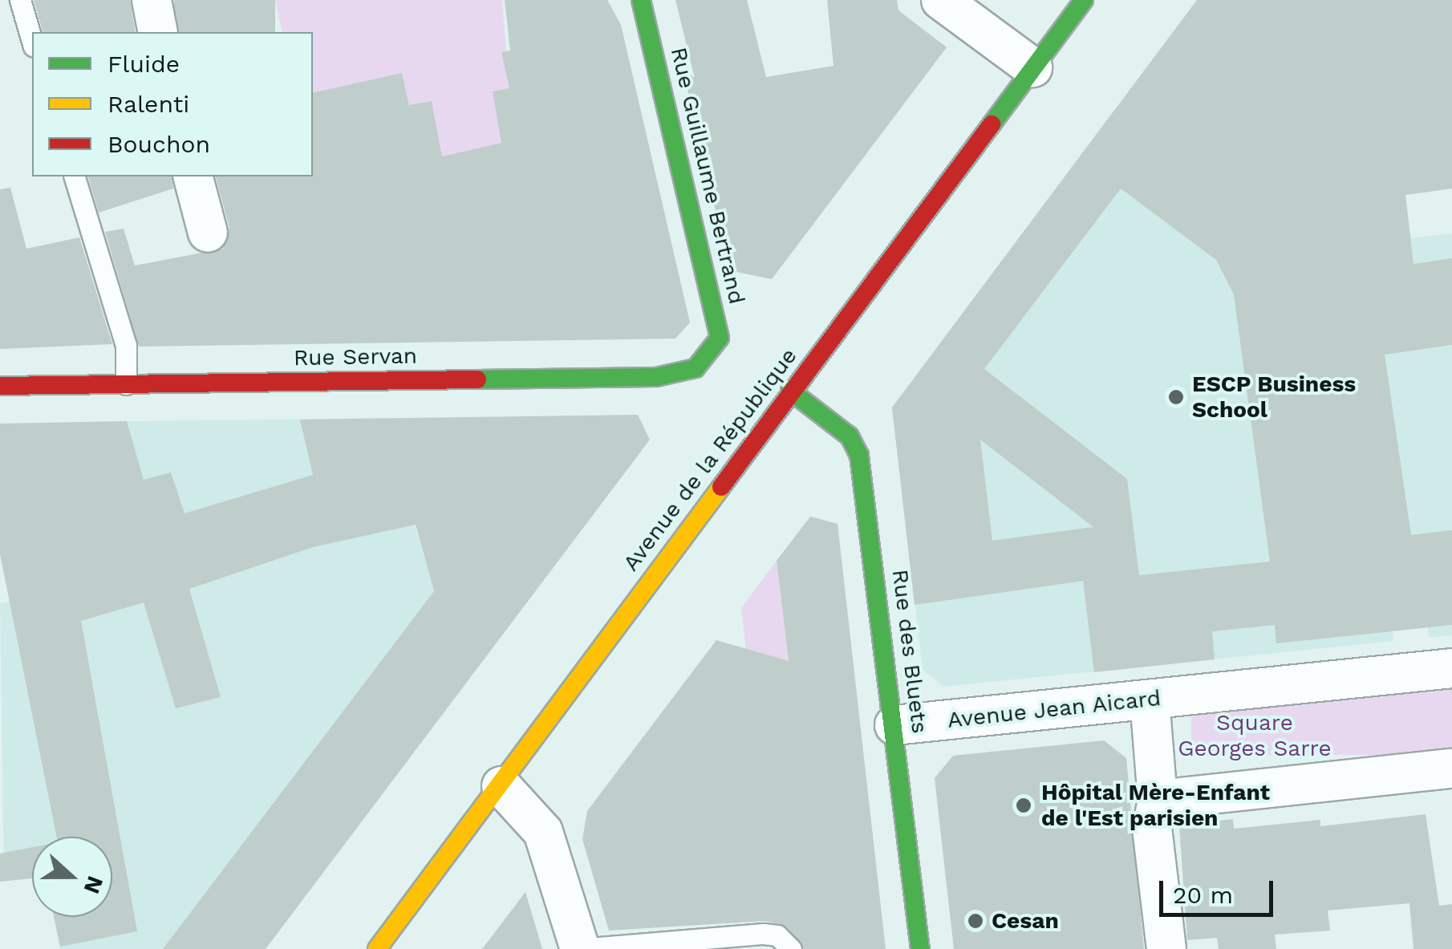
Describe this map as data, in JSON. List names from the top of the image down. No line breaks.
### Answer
{"streets":{"street":["Rue Guillaume Bertrand","Rue Servan","Avenue de la République","Rue des Bluets","Avenue Jean Aicard"]},"crossings":[["Rue Guillaume Bertrand","Rue Servan"],["Avenue de la République","Rue des Bluets"],["Rue des Bluets","Avenue Jean Aicard"]],"parks":["Square Georges Sarre"],"places":["ESCP Business School","Hôpital Mère-Enfant de l'Est parisien","Cesan"],"legend":["Fluide","Ralenti","Bouchon"],"scale_bar":"20 m","north":"right"}
